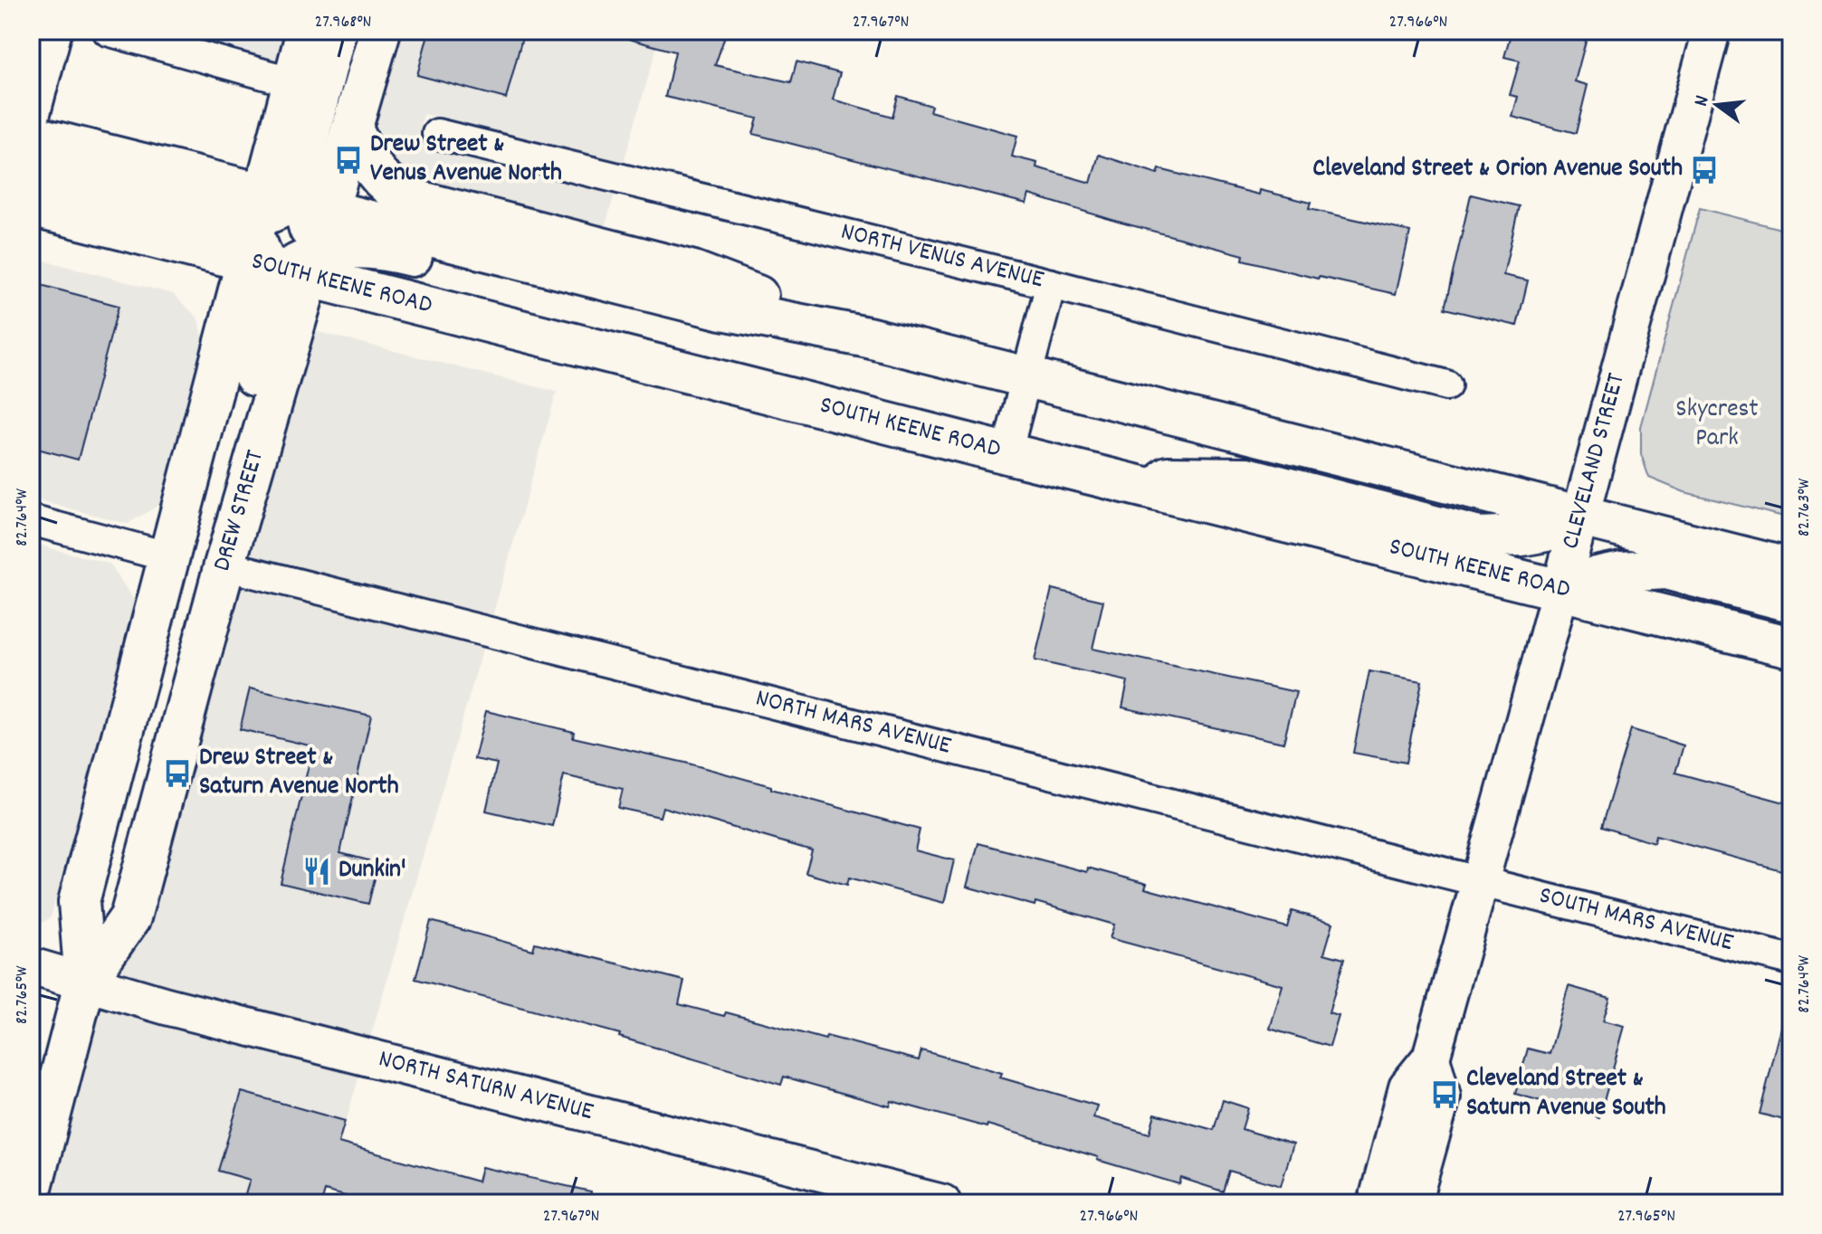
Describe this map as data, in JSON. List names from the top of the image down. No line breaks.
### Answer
{"streets":{"main road":["SOUTH KEENE ROAD","DREW STREET"],"street":["NORTH VENUS AVENUE","CLEVELAND STREET","NORTH MARS AVENUE","SOUTH MARS AVENUE","NORTH SATURN AVENUE"]},"crossings":[["SOUTH KEENE ROAD","CLEVELAND STREET"],["SOUTH KEENE ROAD","DREW STREET"],["CLEVELAND STREET","NORTH MARS AVENUE"],["CLEVELAND STREET","SOUTH MARS AVENUE"],["DREW STREET","NORTH MARS AVENUE"],["DREW STREET","NORTH SATURN AVENUE"],["NORTH MARS AVENUE","SOUTH MARS AVENUE"]],"parks":["Skycrest Park"],"places":{"bus stop":["Drew Street & Venus Avenue North","Cleveland Street & Orion Avenue South","Drew Street & Saturn Avenue North","Cleveland Street & Saturn Avenue South"],"restaurant":["Dunkin'"]},"north":"left","coordinates":["27.968°N","27.967°N","27.966°N","82.763°W","82.764°W","82.765°W","27.965°N"]}
